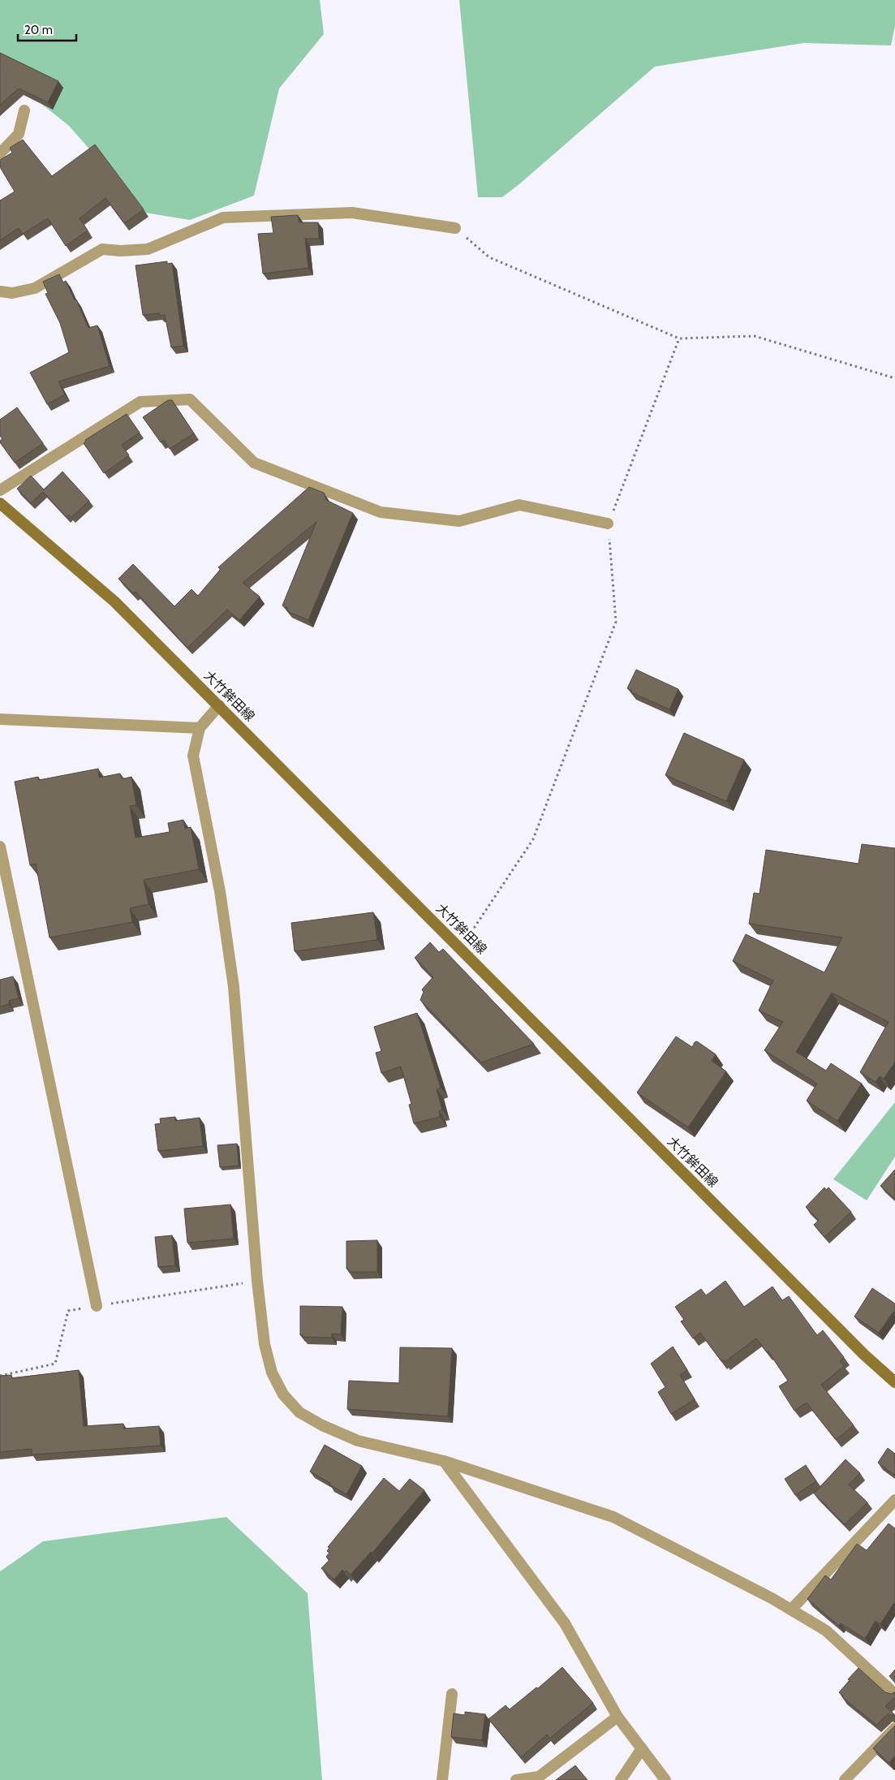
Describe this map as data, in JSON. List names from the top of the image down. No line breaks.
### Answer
{"streets":{"main road":["大竹鉾田線"]},"scale_bar":"20 m"}
